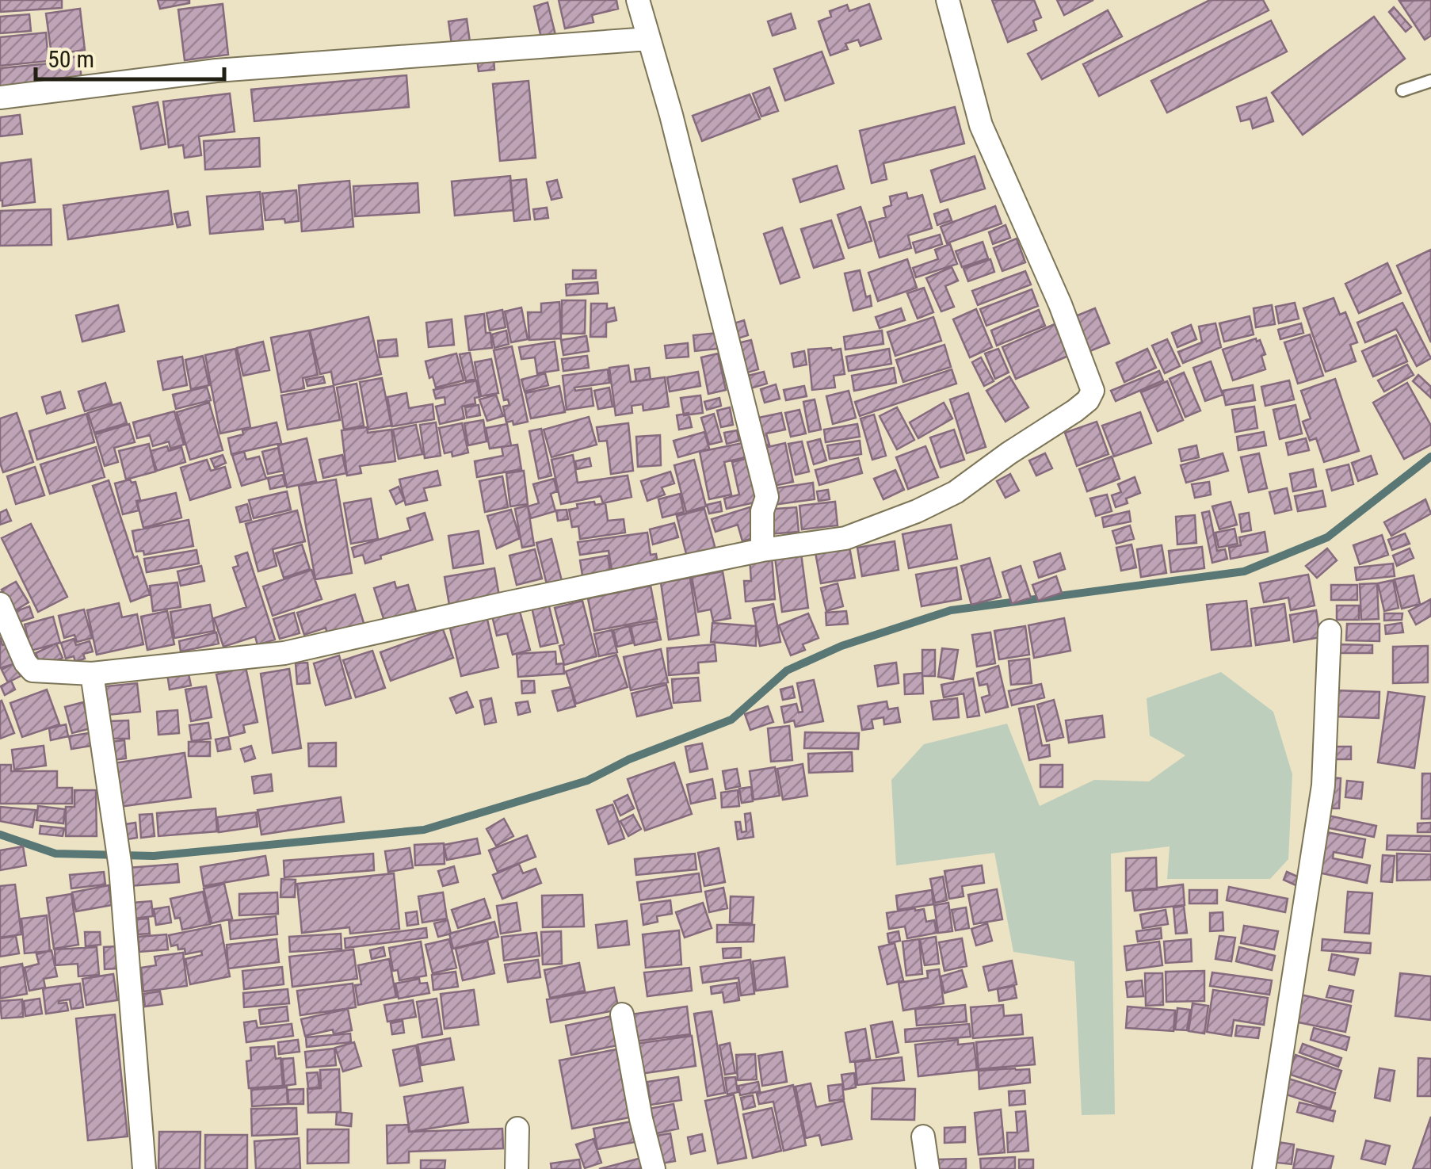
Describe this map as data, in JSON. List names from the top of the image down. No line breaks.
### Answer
{"scale_bar":"50 m"}
